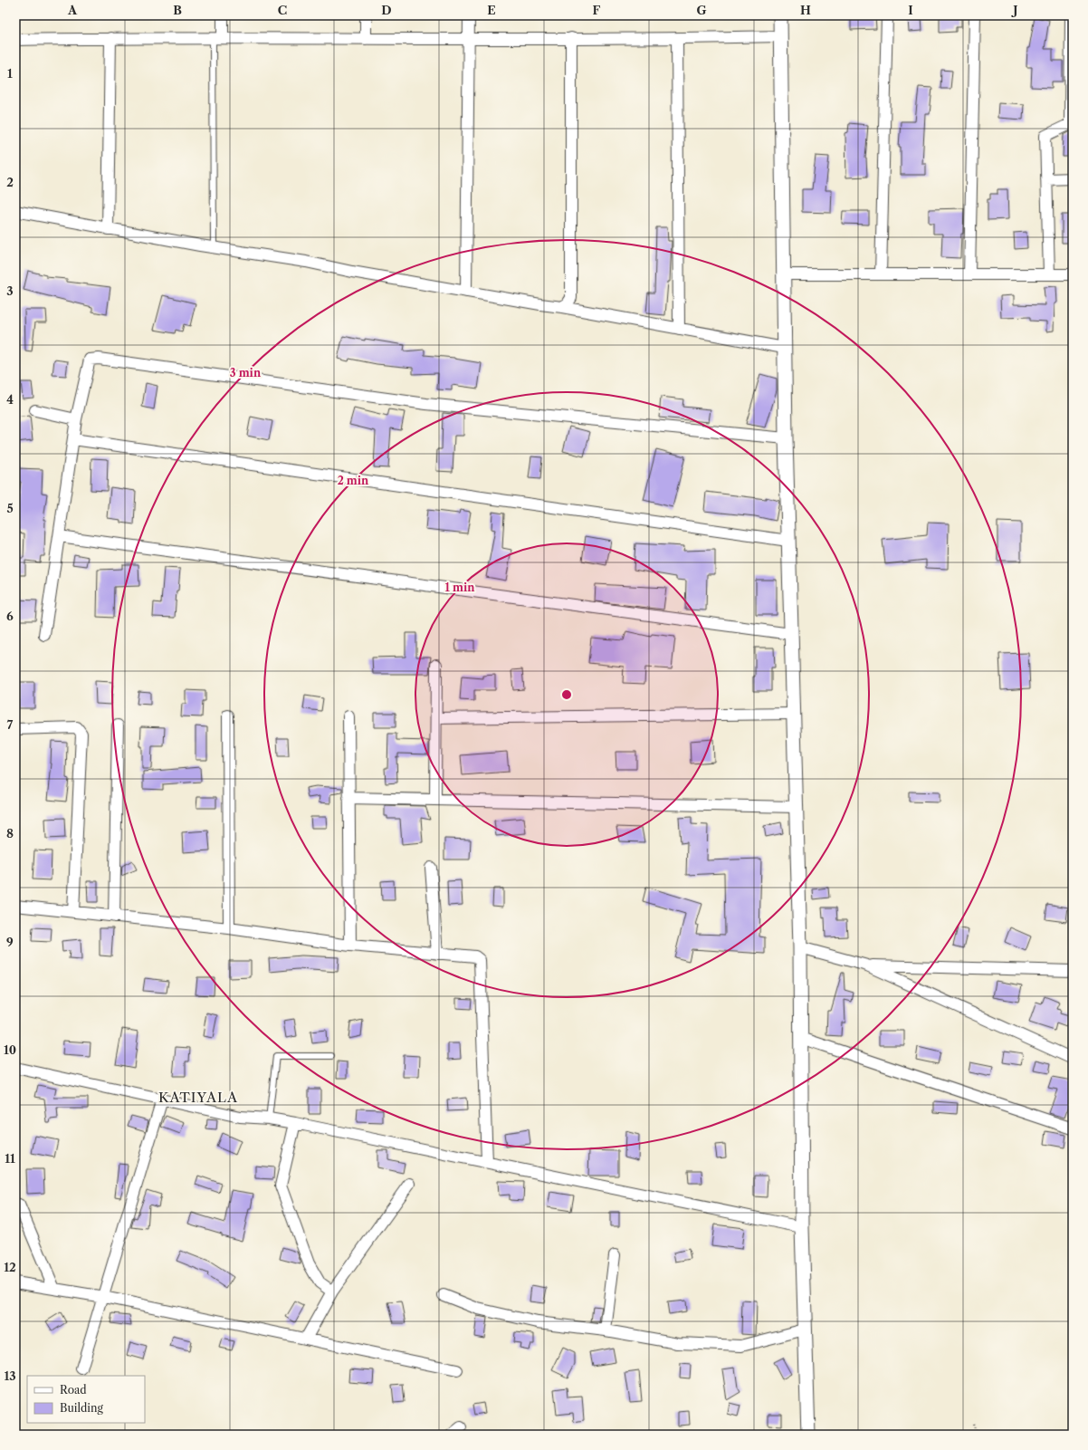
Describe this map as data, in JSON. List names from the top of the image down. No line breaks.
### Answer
{"districts":["KATIYALA"],"legend":["Road","Building"],"grid":{"columns":["A","B","C","D","E","F","G","H","I","J"],"rows":["1","2","3","4","5","6","7","8","9","10","11","12","13"]},"rings":["3 min","2 min","1 min"]}
